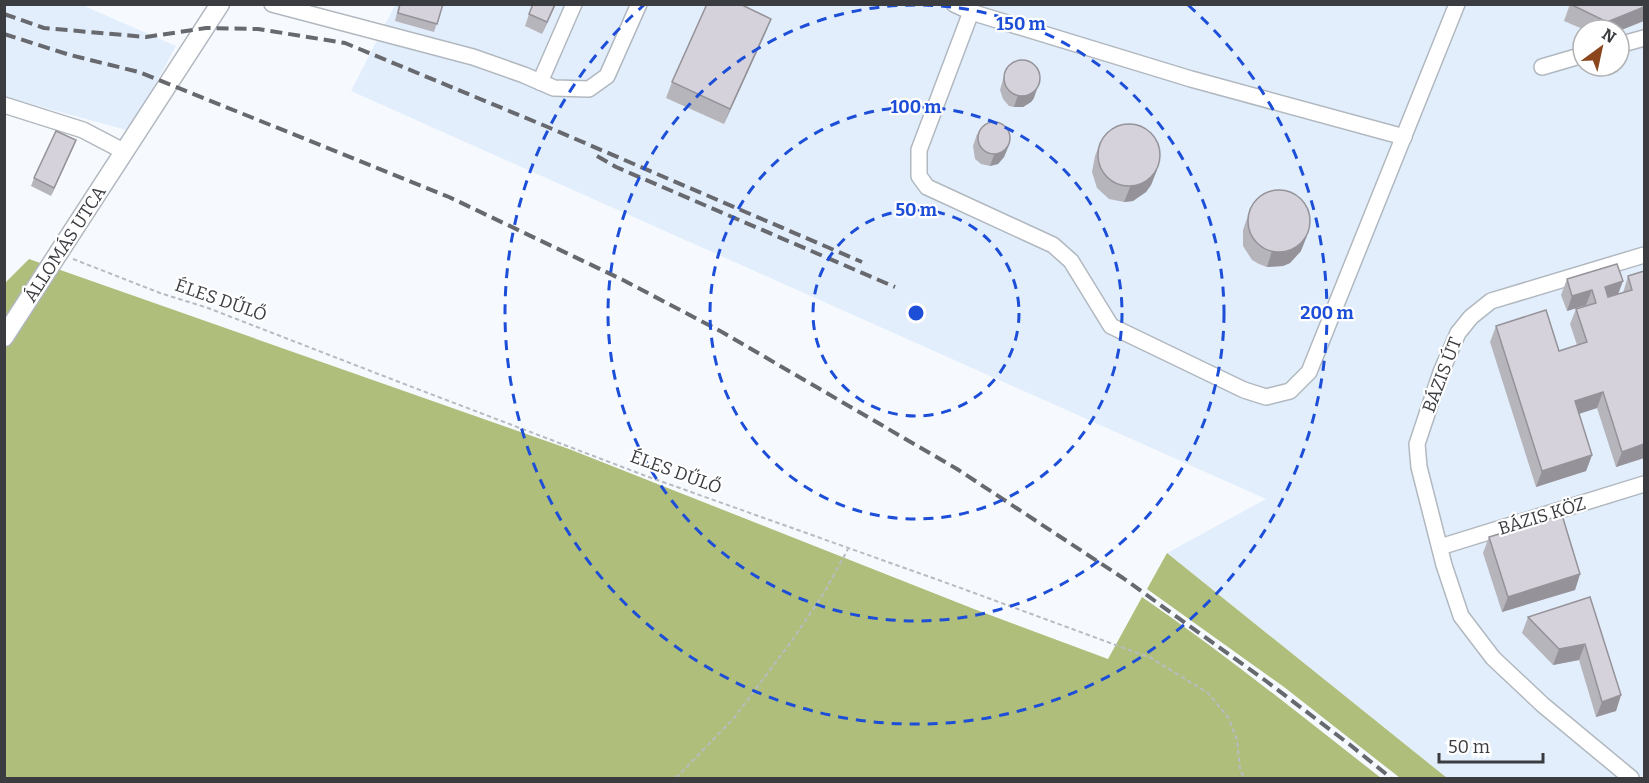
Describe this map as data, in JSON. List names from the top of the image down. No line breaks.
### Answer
{"streets":{"main road":["ÁLLOMÁS UTCA"],"street":["BÁZIS ÚT","BÁZIS KÖZ"],"path":["ÉLES DŰLŐ"]},"crossings":[["ÁLLOMÁS UTCA","ÉLES DŰLŐ"],["BÁZIS ÚT","BÁZIS KÖZ"]],"scale_bar":"50 m","north":"top right","rings":["150 m","100 m","50 m","200 m"]}
